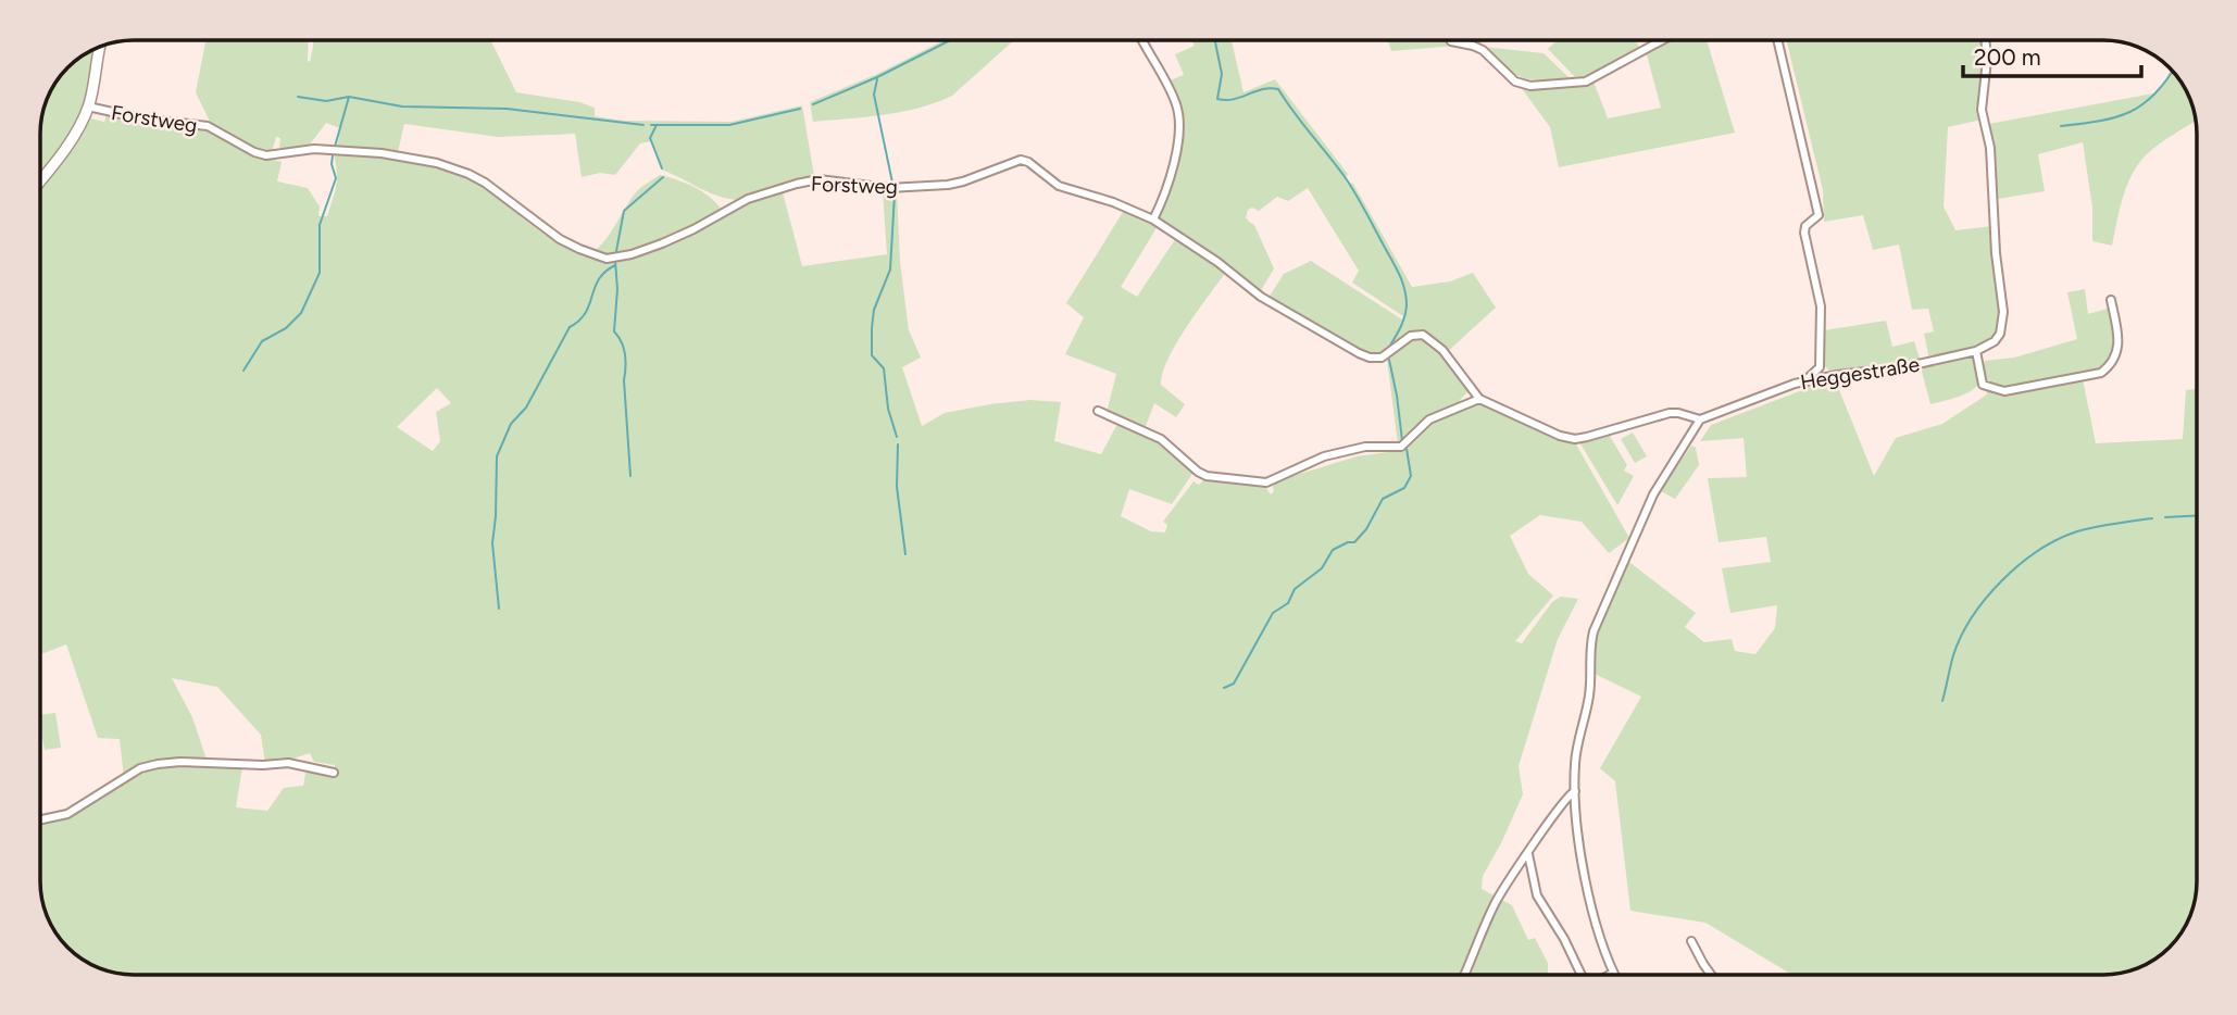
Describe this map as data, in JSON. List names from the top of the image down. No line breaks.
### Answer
{"streets":{"street":["Forstweg","Heggestraße"]},"scale_bar":"200 m"}
